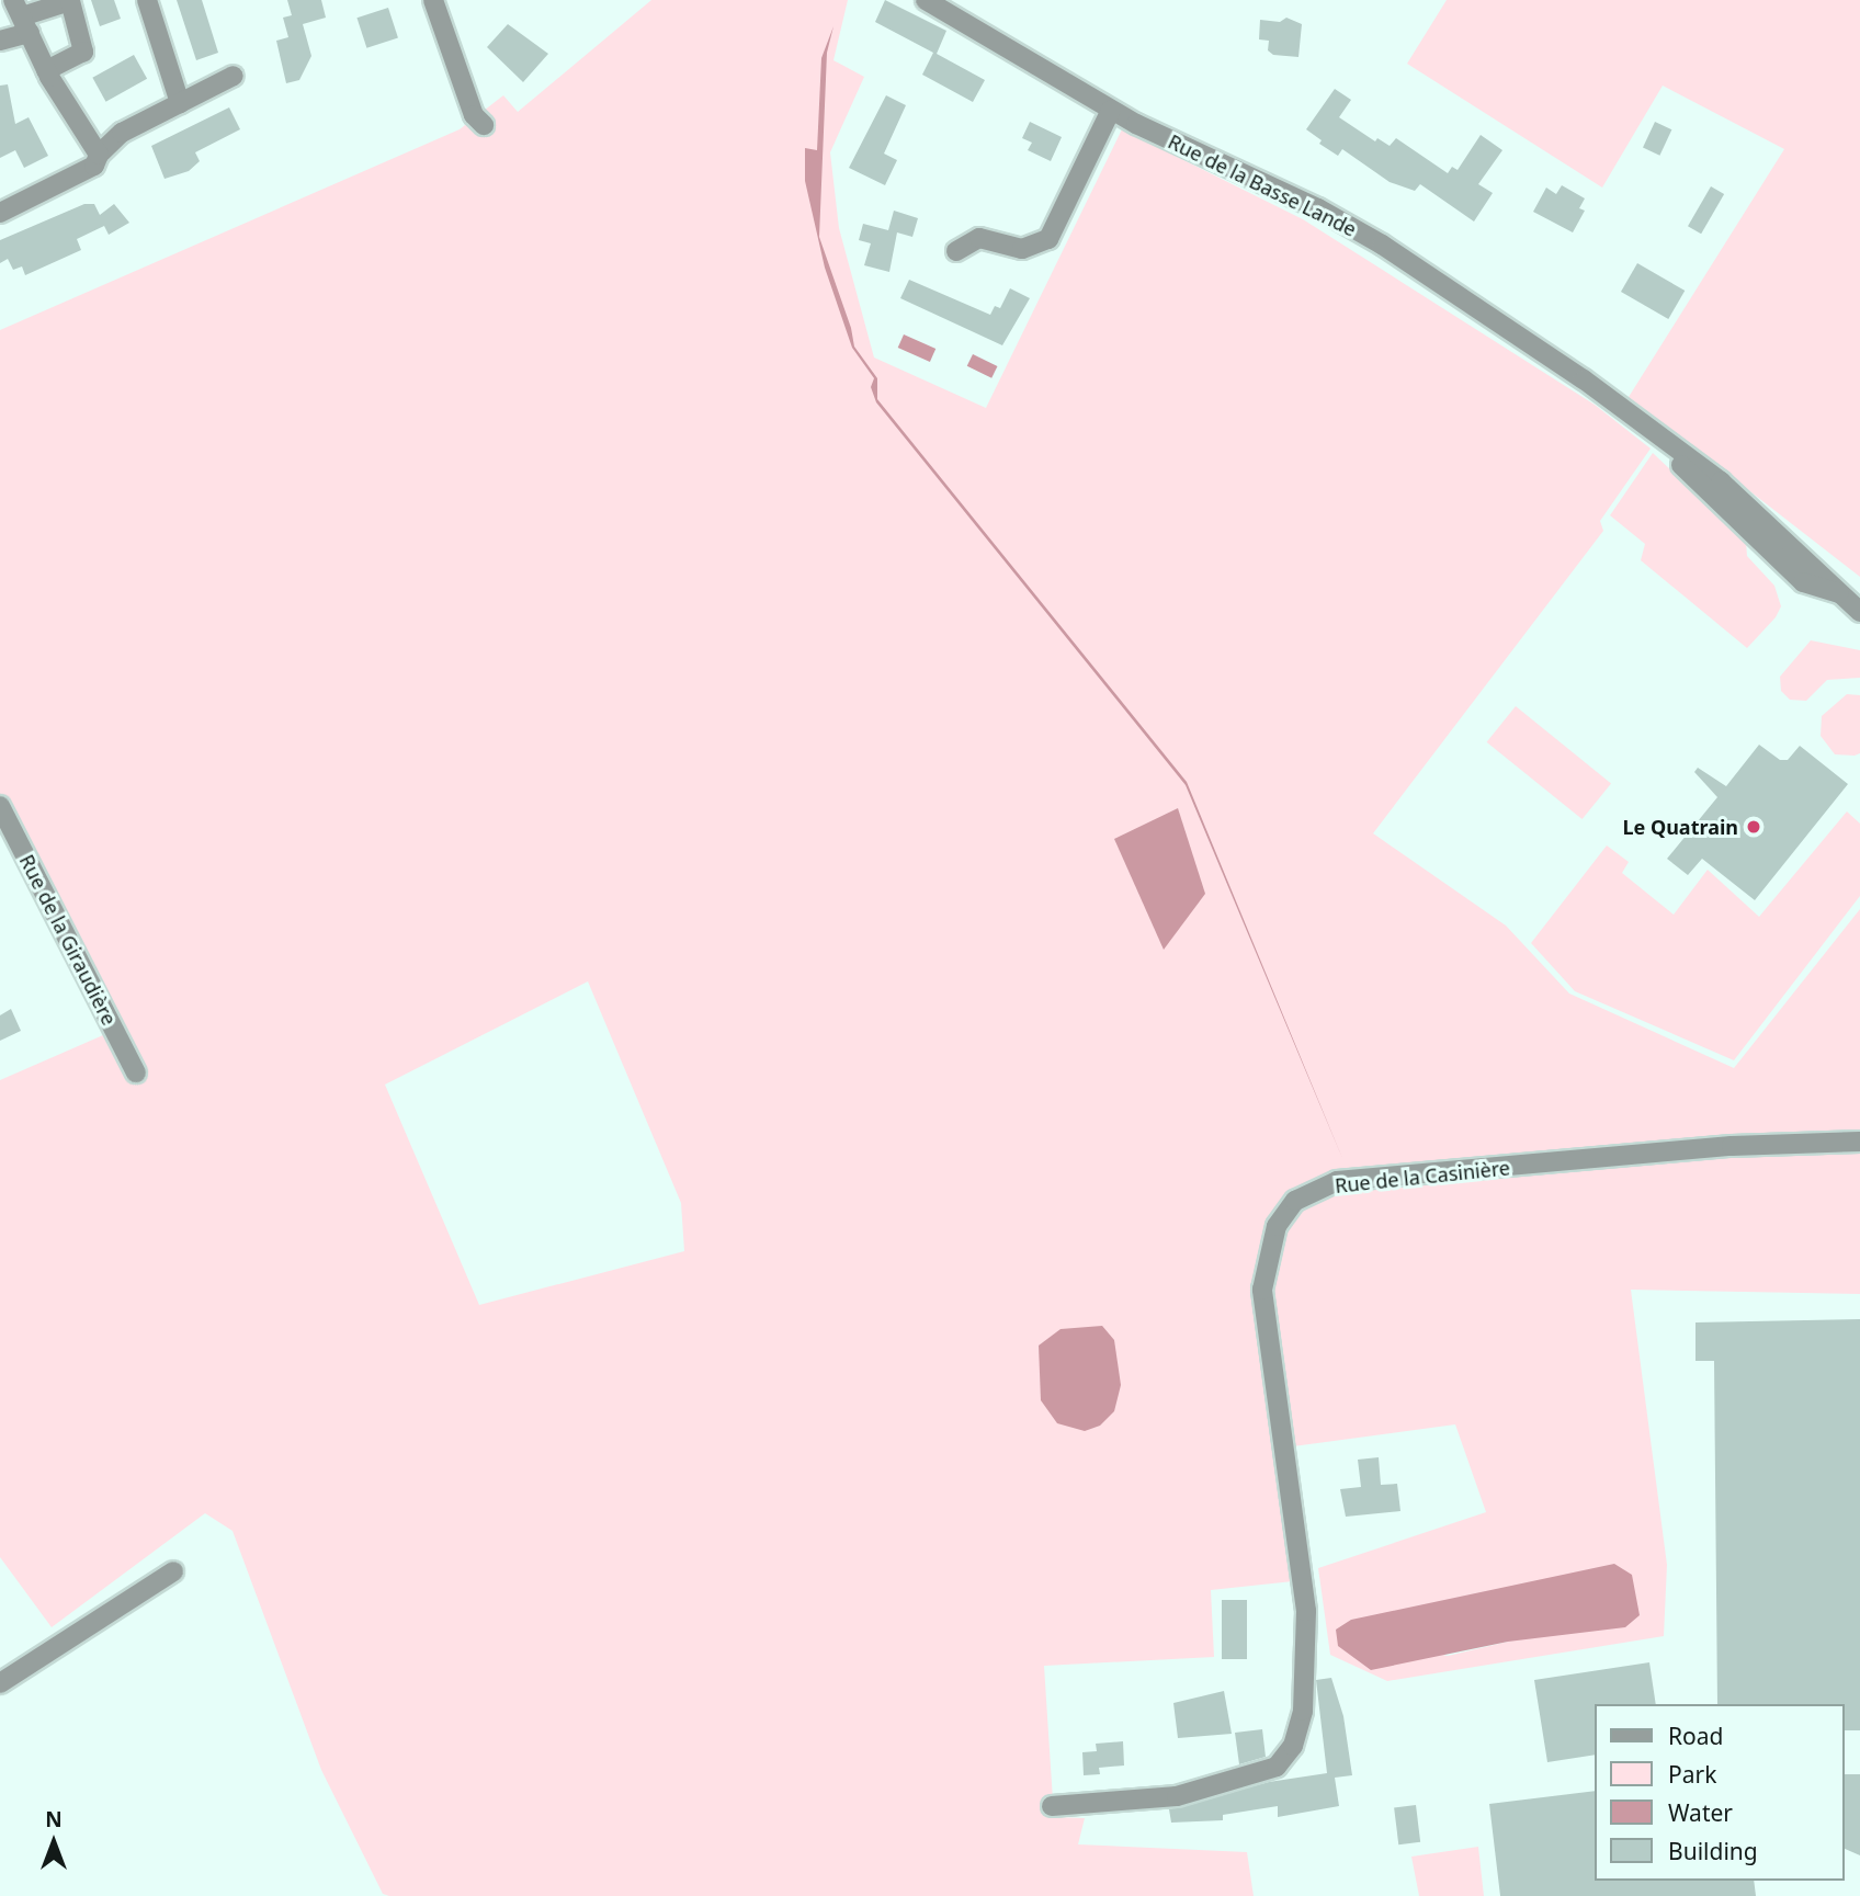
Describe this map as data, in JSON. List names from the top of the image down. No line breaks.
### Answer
{"streets":{"street":["Rue de la Basse Lande","Rue de la Giraudière","Rue de la Casinière"]},"places":["Le Quatrain"],"legend":["Road","Park","Water","Building"],"north":"top"}
